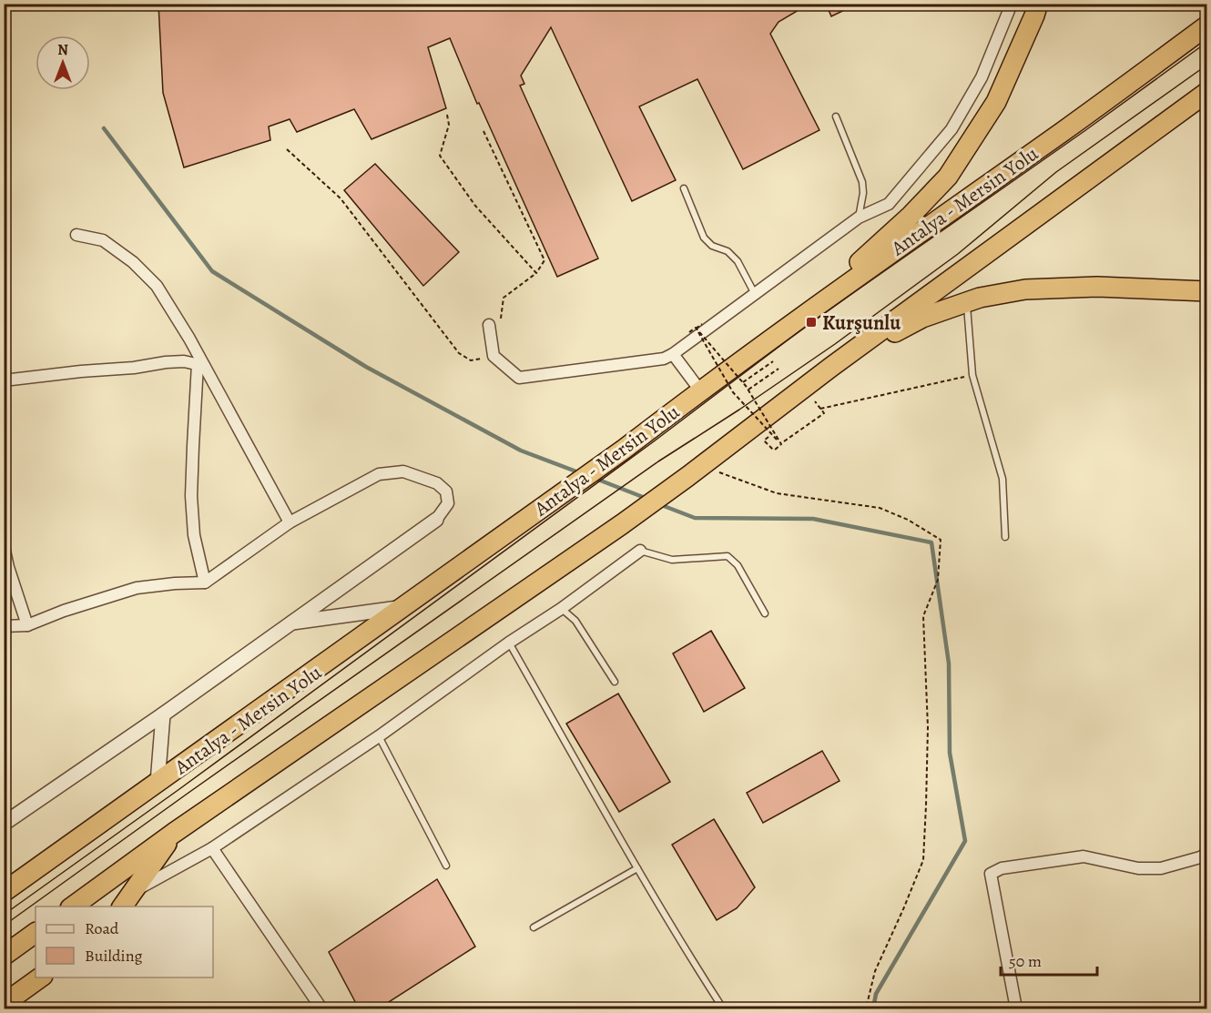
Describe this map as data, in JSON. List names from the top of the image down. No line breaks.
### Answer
{"streets":{"highway":["Antalya - Mersin Yolu"]},"places":{"transit":["Kurşunlu"]},"legend":["Road","Building"],"scale_bar":"50 m","north":"top"}
